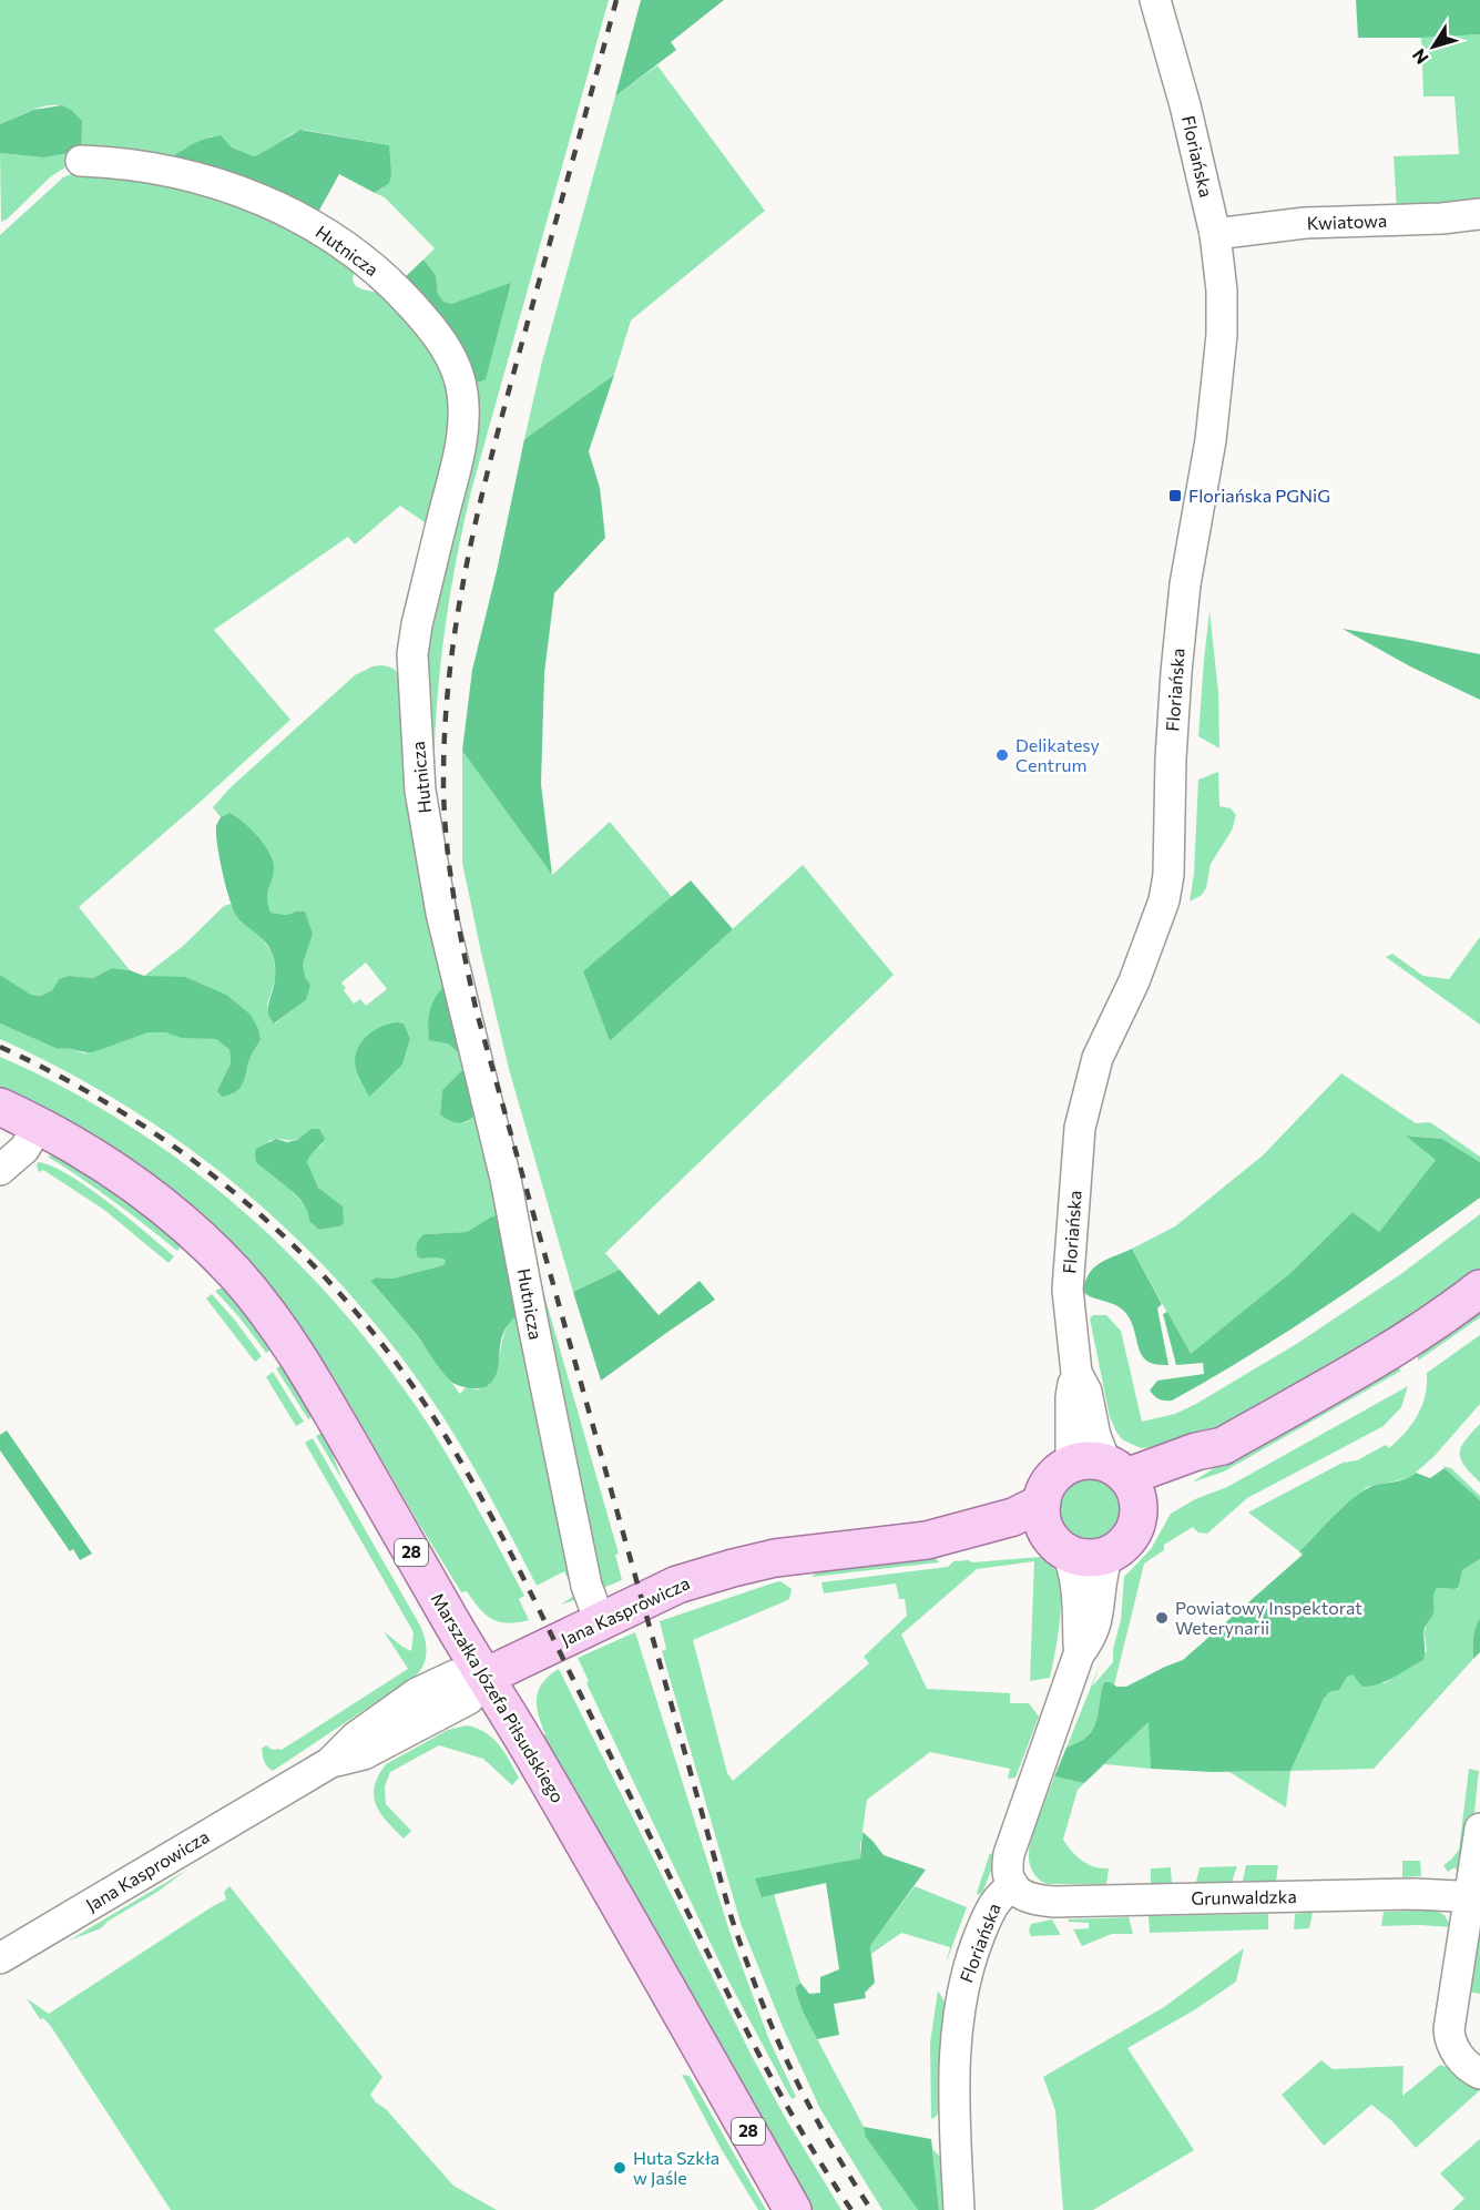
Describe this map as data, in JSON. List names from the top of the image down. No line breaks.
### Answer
{"streets":{"main road":["28","Jana Kasprowicza","Marszałka Józefa Piłsudskiego"],"street":["Floriańska","Kwiatowa","Hutnicza","Grunwaldzka"]},"crossings":[["Floriańska","Kwiatowa"],["Floriańska","Jana Kasprowicza"],["Floriańska","Grunwaldzka"],["Hutnicza","Jana Kasprowicza"],["Jana Kasprowicza","Marszałka Józefa Piłsudskiego"]],"places":{"transit":["Floriańska PGNiG"],"other":["Delikatesy Centrum","Powiatowy Inspektorat Weterynarii","Huta Szkła w Jaśle"]},"north":"bottom left"}
